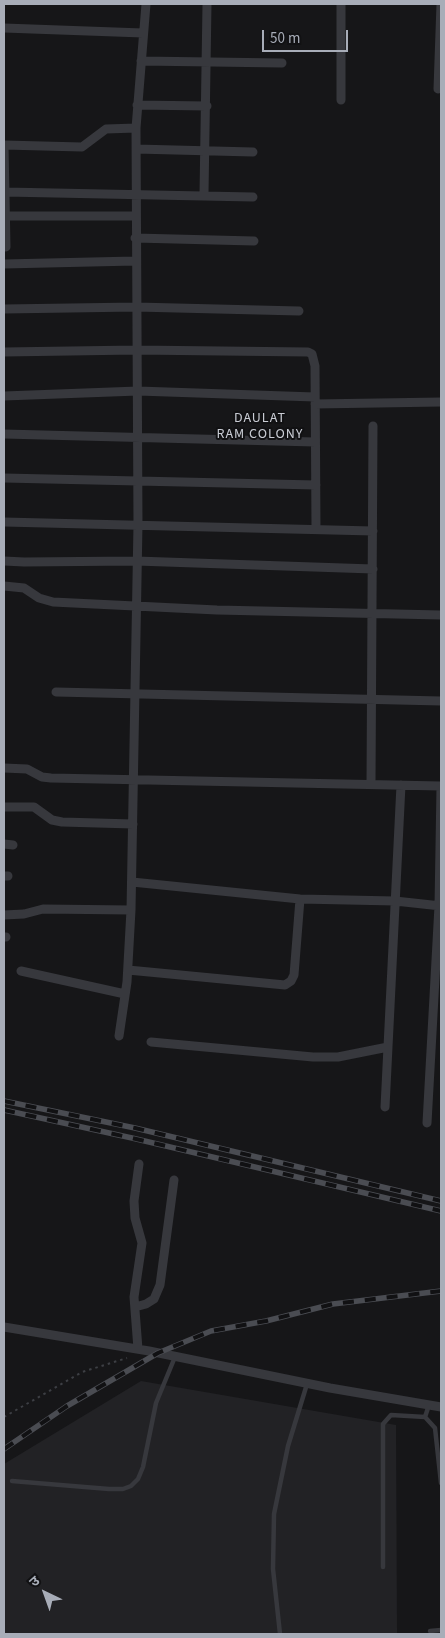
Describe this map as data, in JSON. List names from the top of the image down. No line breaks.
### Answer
{"districts":["DAULAT RAM COLONY"],"scale_bar":"50 m","north":"top left"}
